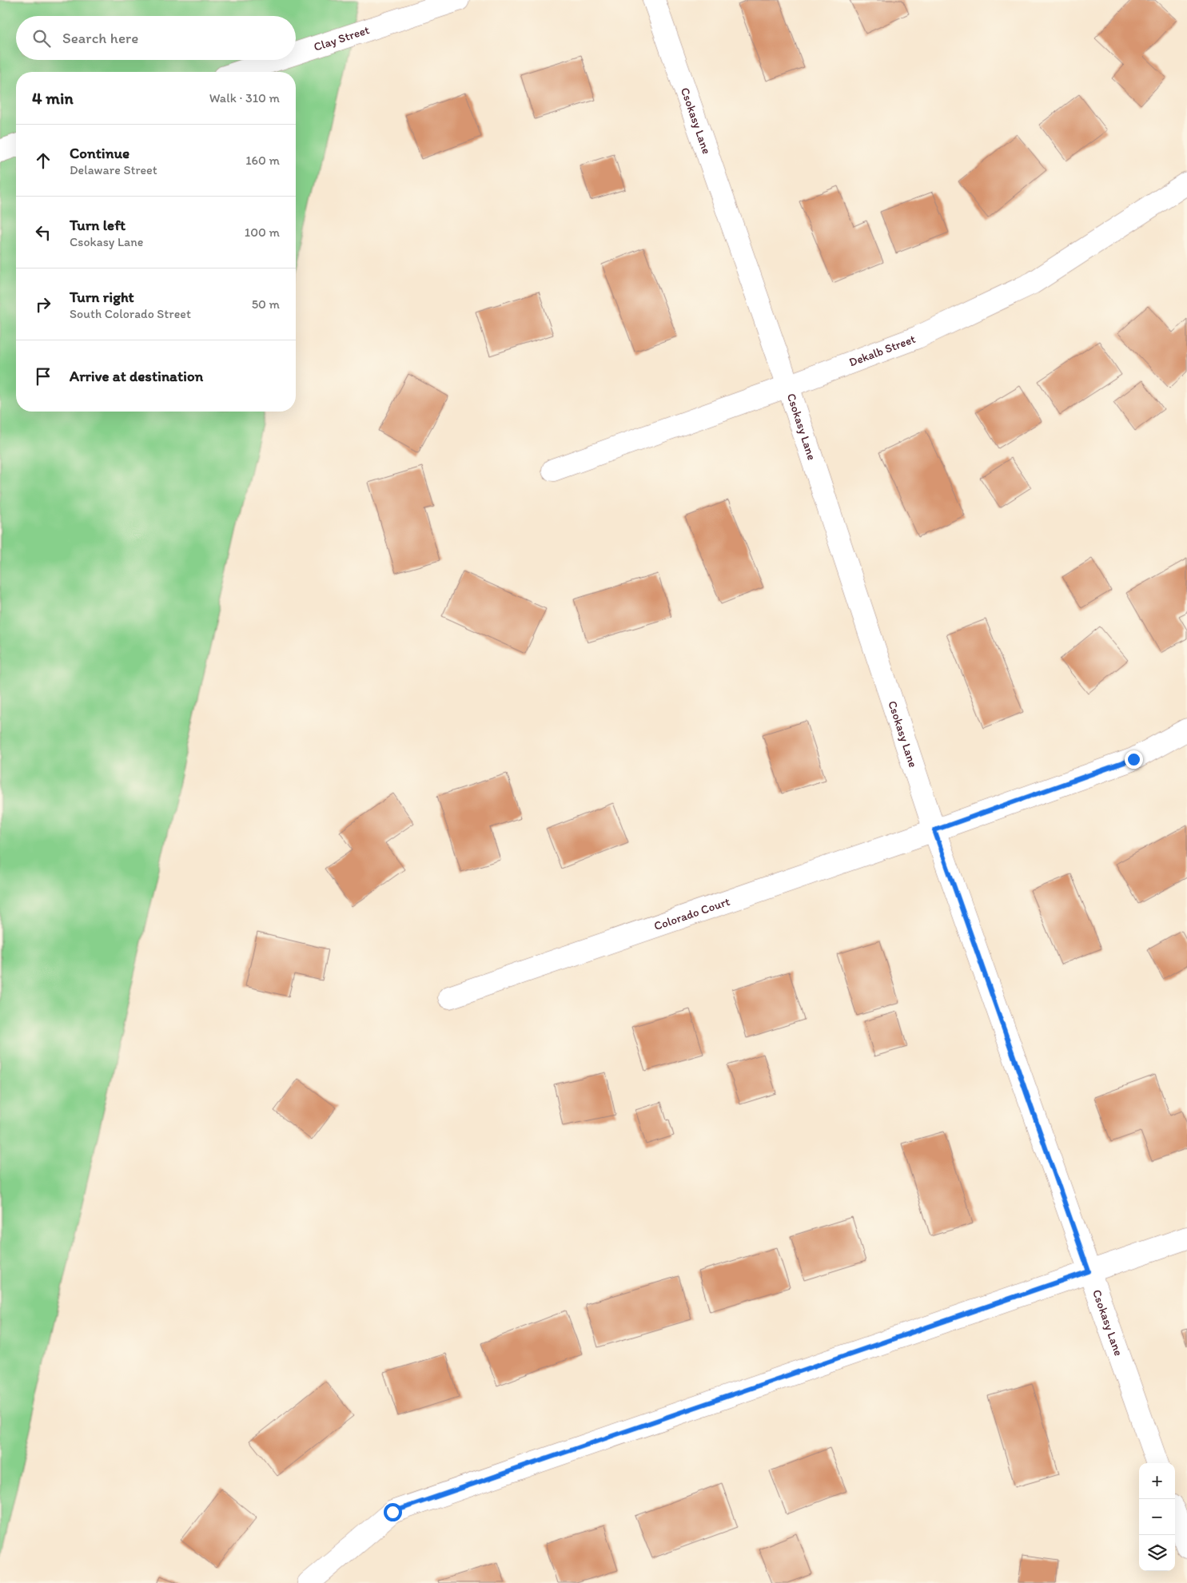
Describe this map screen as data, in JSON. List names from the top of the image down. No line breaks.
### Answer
{"streets":{"street":["Clay Street","Csokasy Lane","Dekalb Street","Colorado Court"]},"crossings":[["Csokasy Lane","Dekalb Street"],["Csokasy Lane","Colorado Court"]],"page":{"search":"Search here","heading":["4 min","Walk · 310 m"],"list":[["Continue","Delaware Street","160 m"],["Turn left","Csokasy Lane","100 m"],["Turn right","South Colorado Street","50 m"],"Arrive at destination"],"map_buttons":["+","−"]}}
